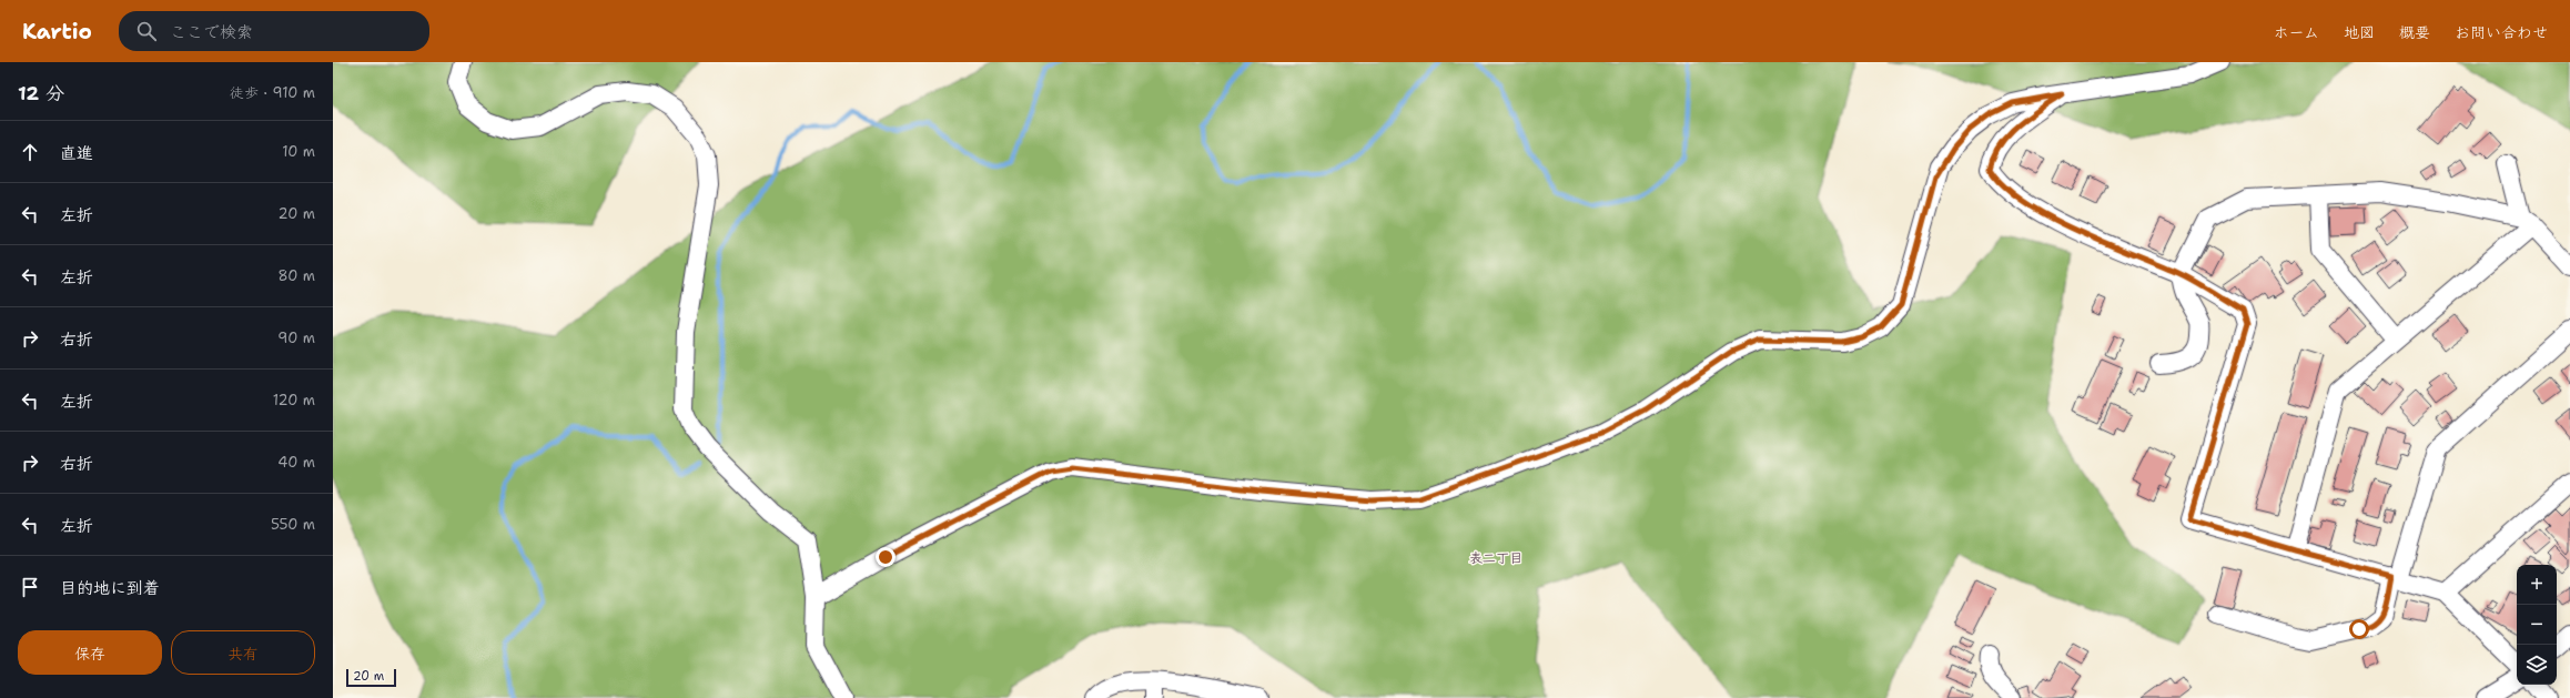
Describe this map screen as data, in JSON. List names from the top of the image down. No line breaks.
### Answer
{"districts":["表二丁目"],"scale_bar":"20 m","page":{"header":"Kartio","search":"ここで検索","nav":["ホーム","地図","概要","お問い合わせ"],"heading":["12 分","徒歩 · 910 m"],"list":[["直進","10 m"],["左折","20 m"],["左折","80 m"],["右折","90 m"],["左折","120 m"],["右折","40 m"],["左折","550 m"],"目的地に到着"],"map_buttons":["+","−"],"buttons":["保存","共有"],"scale":"20 m"}}
